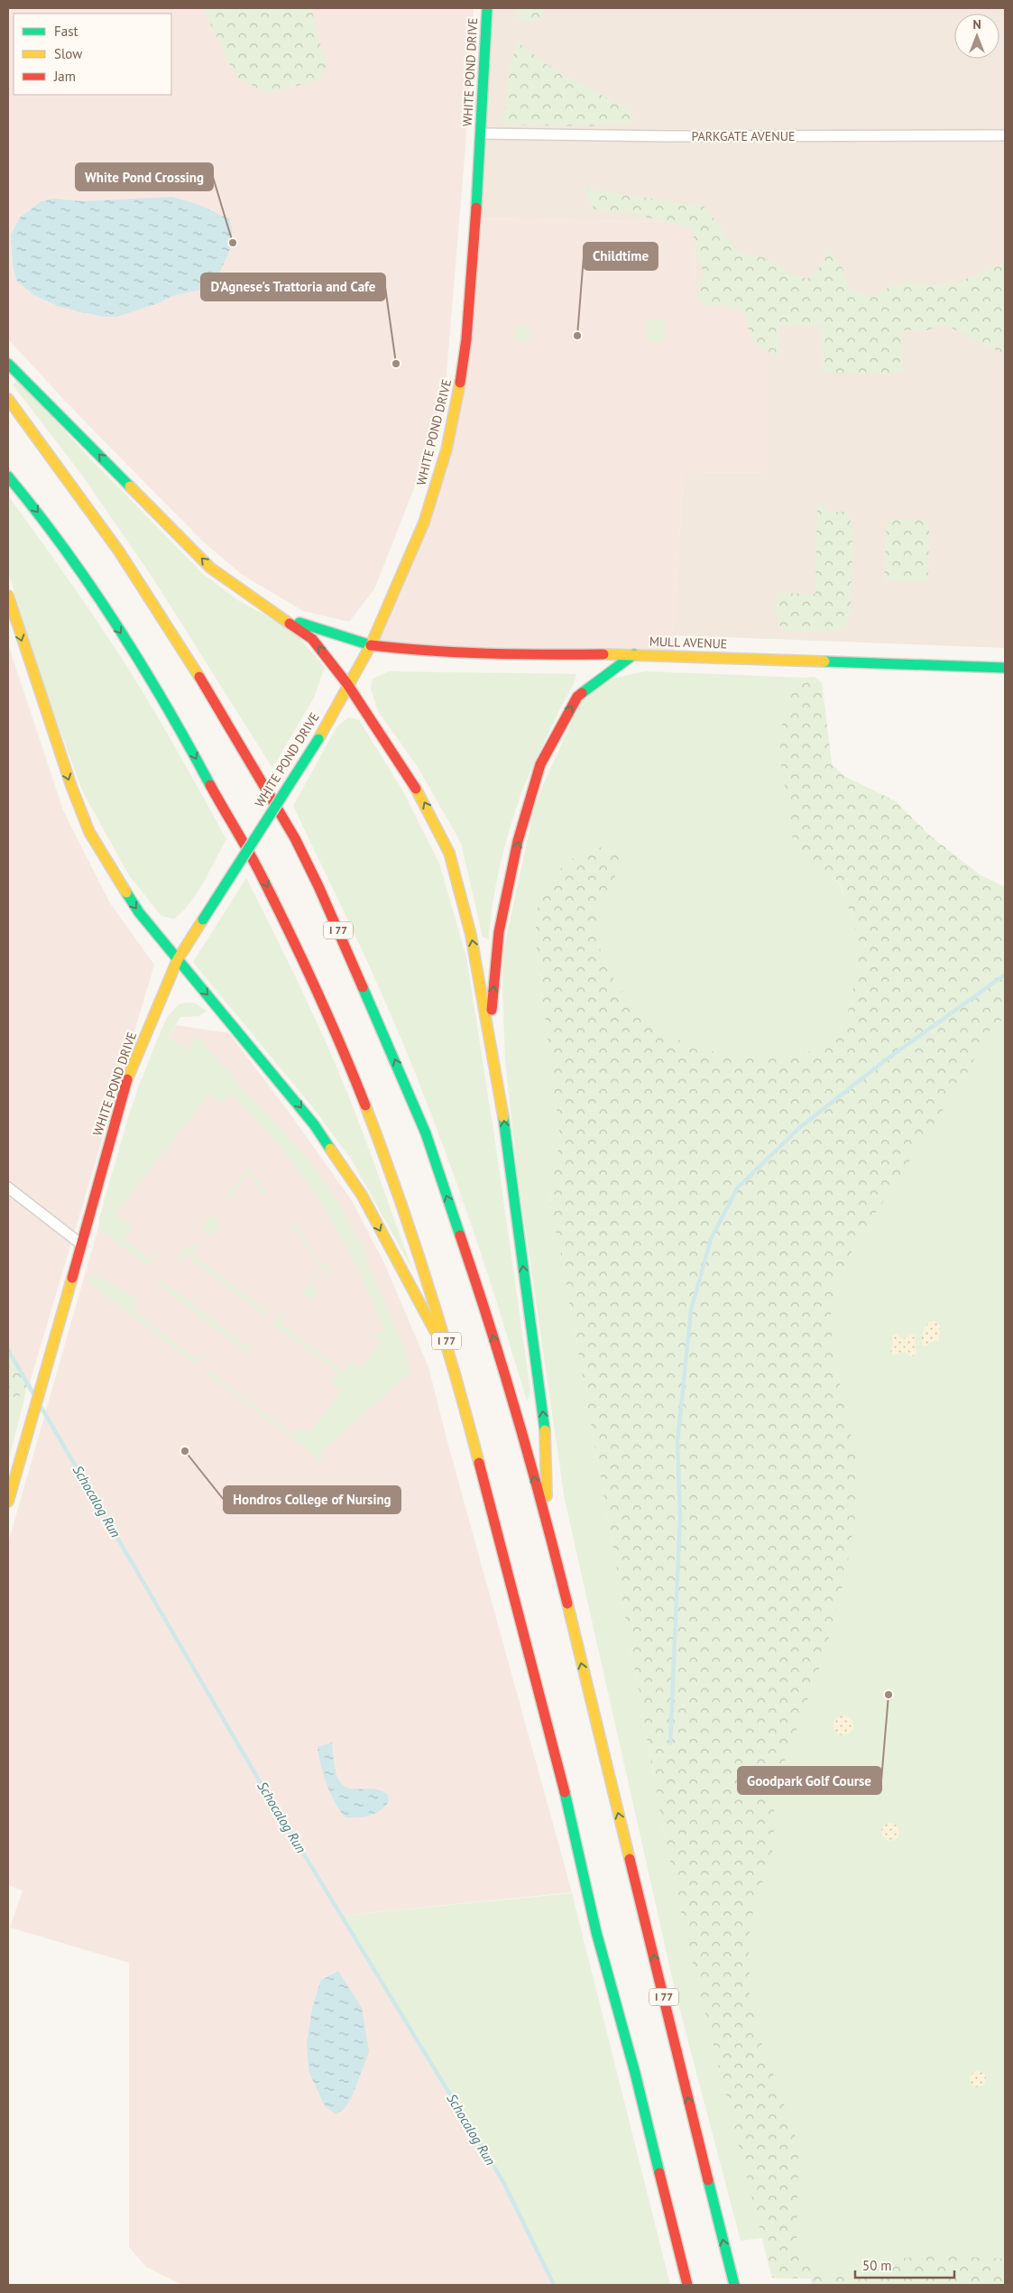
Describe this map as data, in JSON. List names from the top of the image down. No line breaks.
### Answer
{"streets":{"main road":["WHITE POND DRIVE","MULL AVENUE","I 77"],"street":["PARKGATE AVENUE"]},"crossings":[["WHITE POND DRIVE","PARKGATE AVENUE"],["WHITE POND DRIVE","MULL AVENUE"]],"water":["Schocalog Run"],"places":["White Pond Crossing","Childtime","D'Agnese's Trattoria and Cafe","Hondros College of Nursing","Goodpark Golf Course"],"legend":["Fast","Slow","Jam"],"scale_bar":"50 m","north":"top"}
